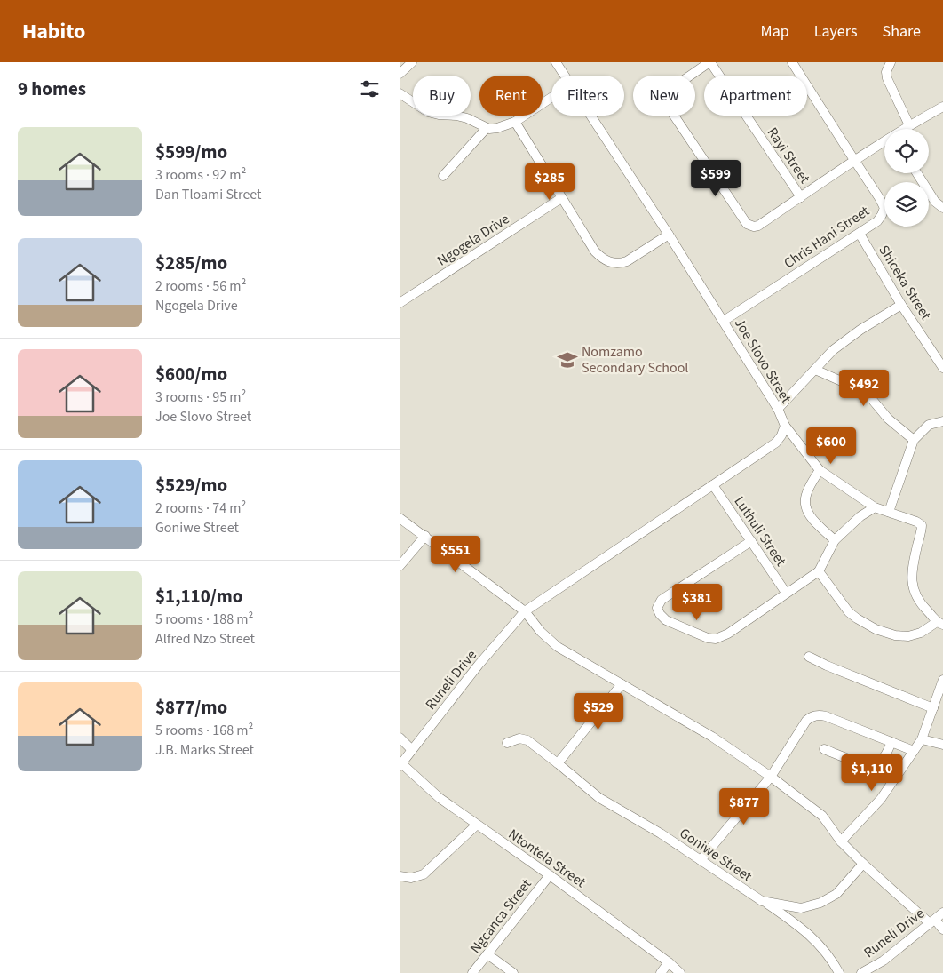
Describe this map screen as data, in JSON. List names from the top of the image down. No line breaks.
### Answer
{"streets":{"street":["Rayi Street","Chris Hani Street","Ngogela Drive","Shiceka Street","Joe Slovo Street","Luthuli Street","Runeli Drive","Goniwe Street","Ntontela Street","Ngcanca Street"]},"crossings":[["Chris Hani Street","Shiceka Street"],["Chris Hani Street","Joe Slovo Street"],["Joe Slovo Street","Luthuli Street"],["Joe Slovo Street","Runeli Drive"],["Runeli Drive","Ntontela Street"],["Ntontela Street","Ngcanca Street"]],"places":{"school or university":["Nomzamo Secondary School"]},"page":{"header":"Habito","nav":["Map","Layers","Share"],"heading":"9 homes","chip":["Buy","Rent","Filters","New","Apartment"],"list":[{"name":"$599/mo","note":"3 rooms · 92 m² · Dan Tloami Street"},{"name":"$285/mo","note":"2 rooms · 56 m² · Ngogela Drive"},{"name":"$600/mo","note":"3 rooms · 95 m² · Joe Slovo Street"},{"name":"$529/mo","note":"2 rooms · 74 m² · Goniwe Street"},{"name":"$1,110/mo","note":"5 rooms · 188 m² · Alfred Nzo Street"},{"name":"$877/mo","note":"5 rooms · 168 m² · J.B. Marks Street"}],"price":["$599","$285","$492","$600","$551","$381","$529","$1,110","$877"]}}
